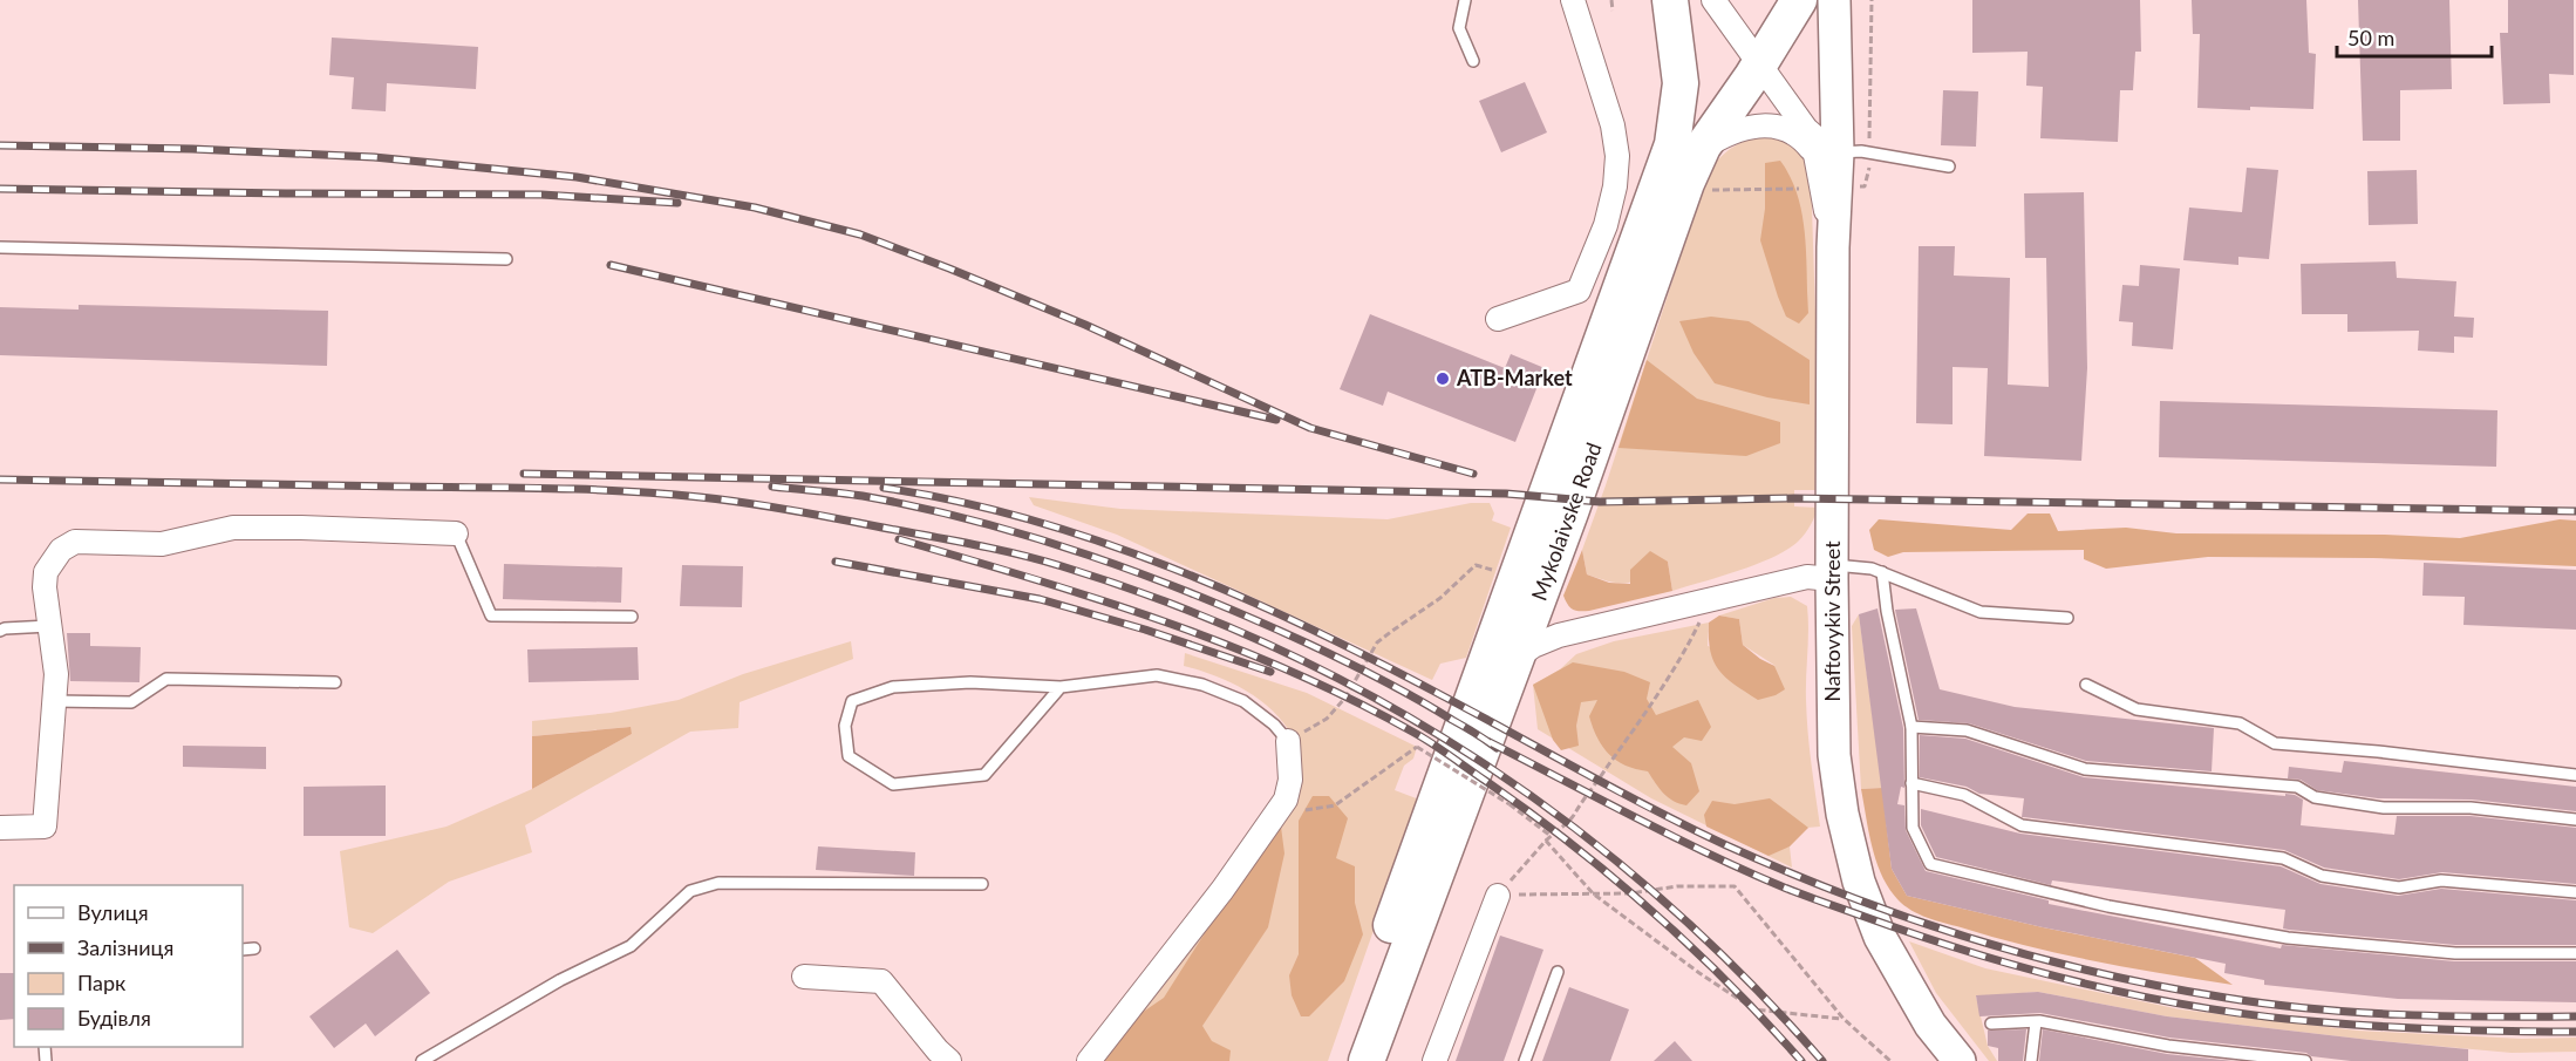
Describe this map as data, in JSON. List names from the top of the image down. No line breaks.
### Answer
{"streets":{"main road":["Mykolaivske Road"],"street":["Naftovykiv Street"]},"places":["ATB-Market"],"legend":["Вулиця","Залізниця","Парк","Будівля"],"scale_bar":"50 m"}
